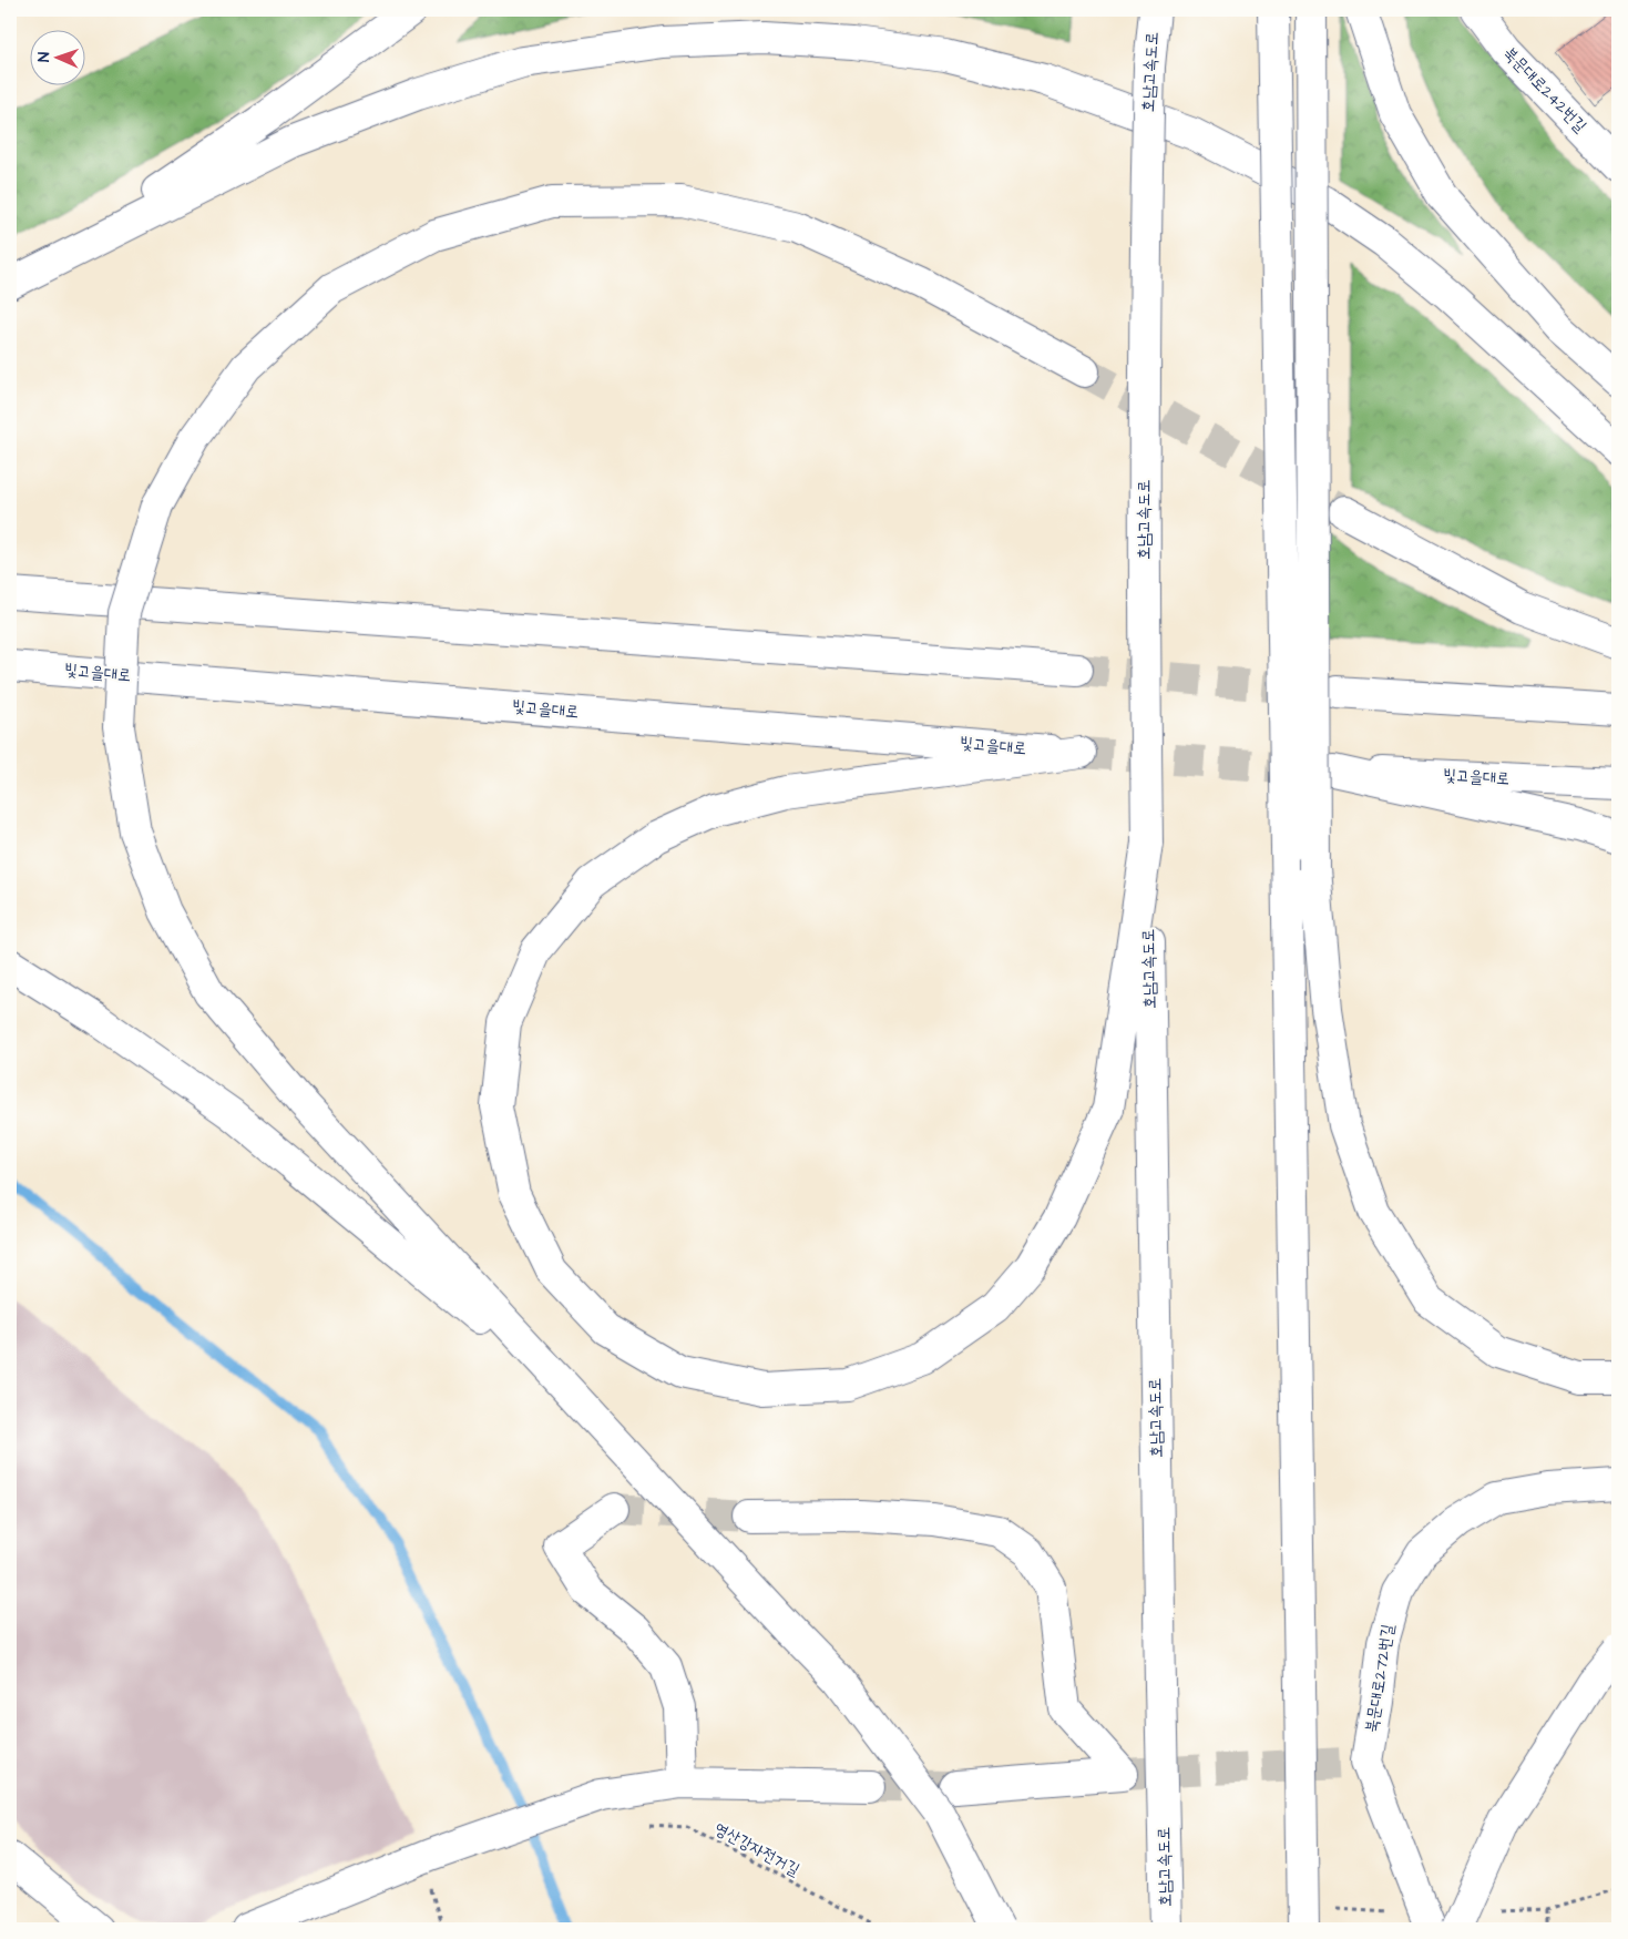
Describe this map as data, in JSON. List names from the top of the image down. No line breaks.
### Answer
{"streets":{"main road":["호남고속도로","북문대로242번길","빛고을대로","북문대로272번길"],"path":["영산강자전거길"]},"crossings":[["호남고속도로","빛고을대로"]],"north":"left"}
